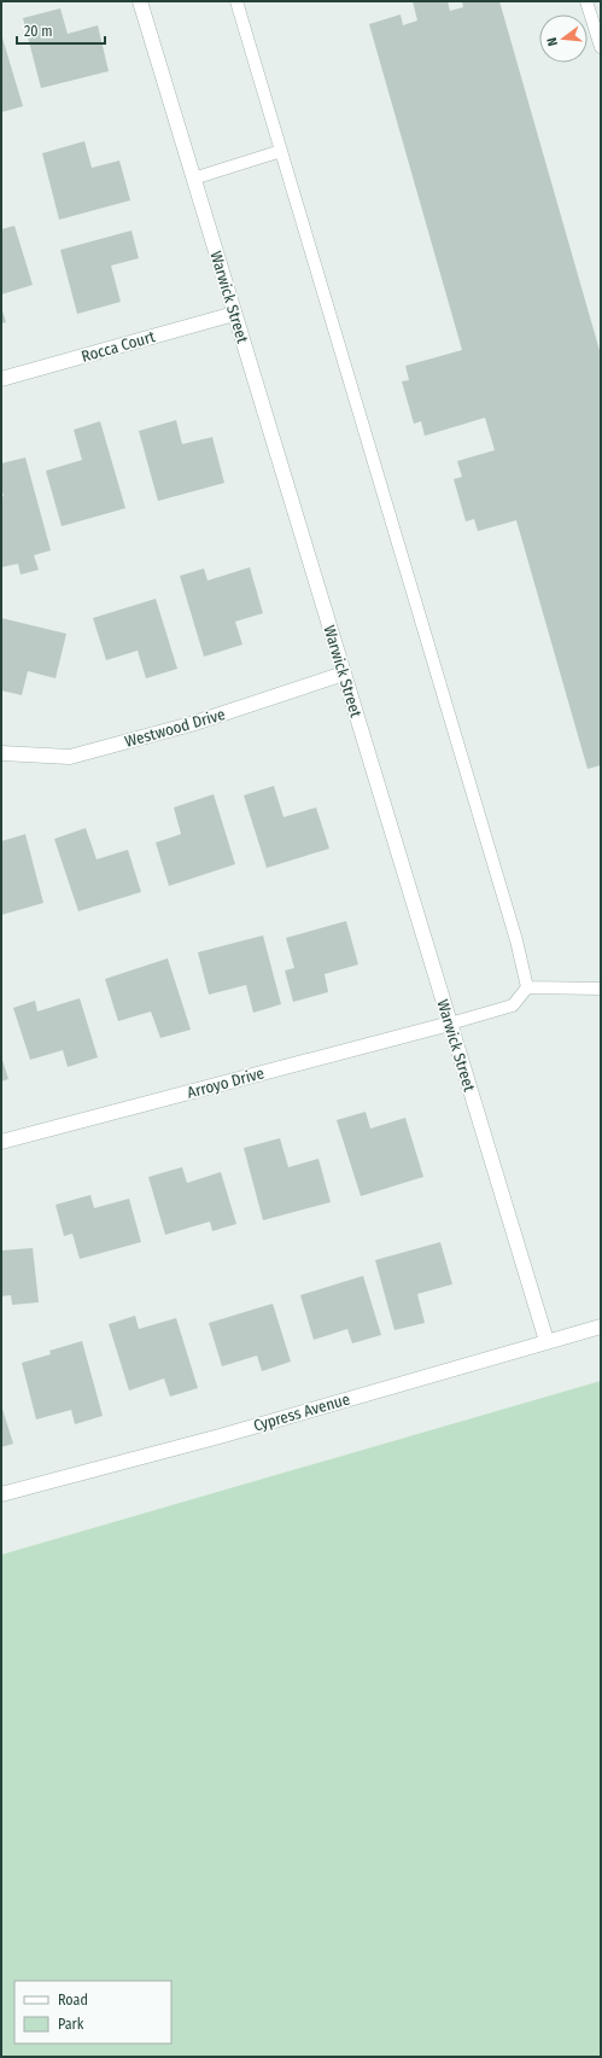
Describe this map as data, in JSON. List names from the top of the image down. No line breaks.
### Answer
{"streets":{"street":["Warwick Street","Rocca Court","Westwood Drive","Arroyo Drive","Cypress Avenue"]},"crossings":[["Warwick Street","Rocca Court"],["Warwick Street","Westwood Drive"],["Warwick Street","Arroyo Drive"],["Warwick Street","Cypress Avenue"]],"legend":["Road","Park"],"scale_bar":"20 m","north":"left"}
